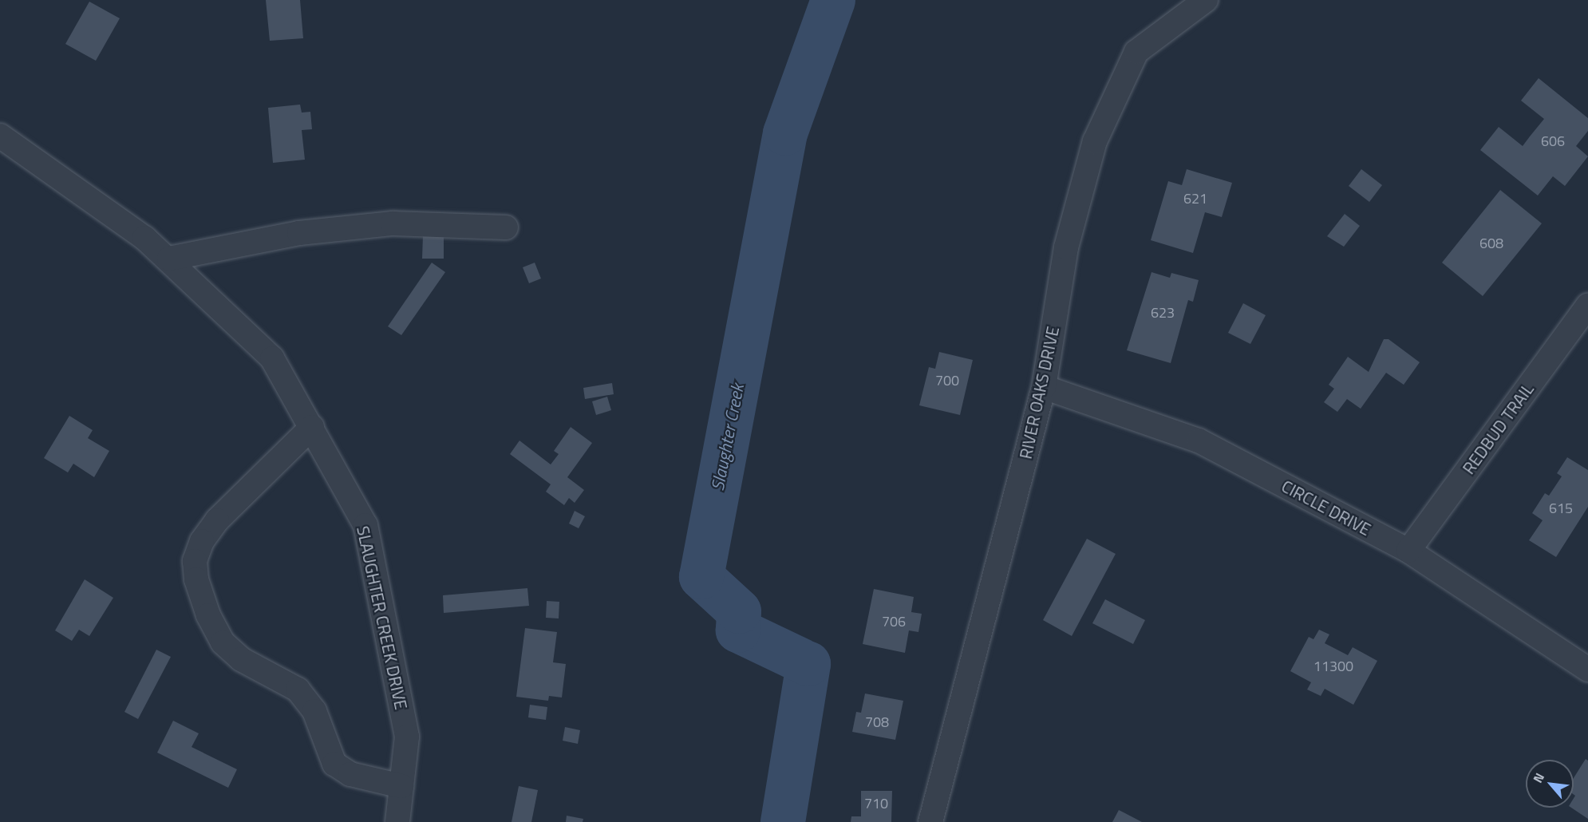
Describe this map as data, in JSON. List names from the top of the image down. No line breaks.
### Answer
{"streets":{"street":["RIVER OAKS DRIVE","REDBUD TRAIL","CIRCLE DRIVE","SLAUGHTER CREEK DRIVE"]},"crossings":[["RIVER OAKS DRIVE","CIRCLE DRIVE"],["REDBUD TRAIL","CIRCLE DRIVE"]],"water":["Slaughter Creek"],"house_numbers":["606","621","608","623","700","615","706","11300","708","710"],"north":"top left"}
